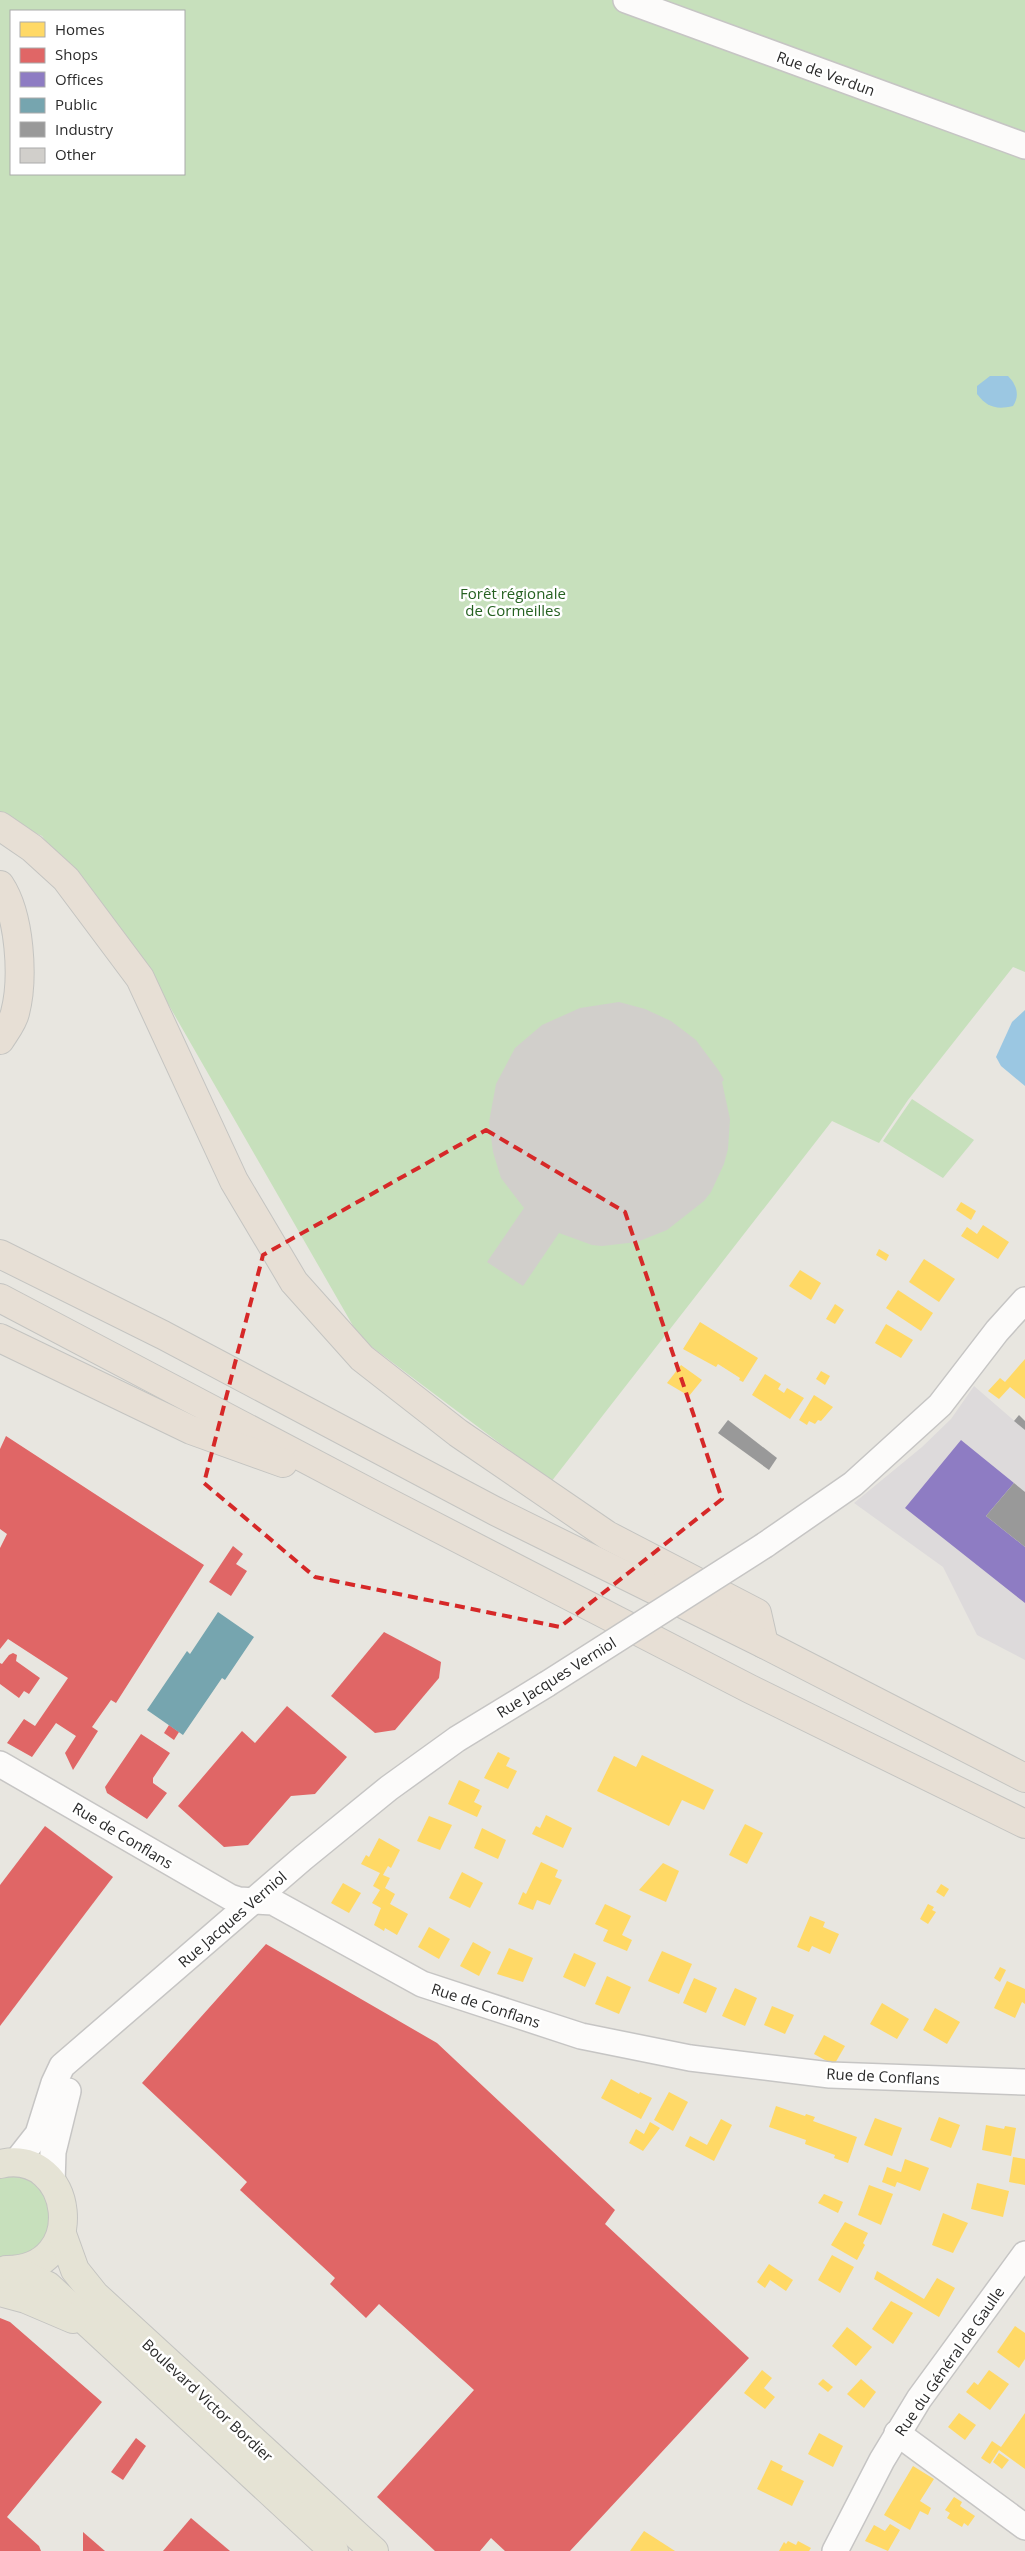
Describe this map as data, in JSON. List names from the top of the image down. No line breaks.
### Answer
{"streets":{"main road":["Boulevard Victor Bordier"],"street":["Rue de Verdun","Rue Jacques Verniol","Rue de Conflans","Rue du Général de Gaulle"]},"crossings":[["Rue Jacques Verniol","Rue de Conflans"]],"parks":["Forêt régionale de Cormeilles"],"legend":["Homes","Shops","Offices","Public","Industry","Other"]}
